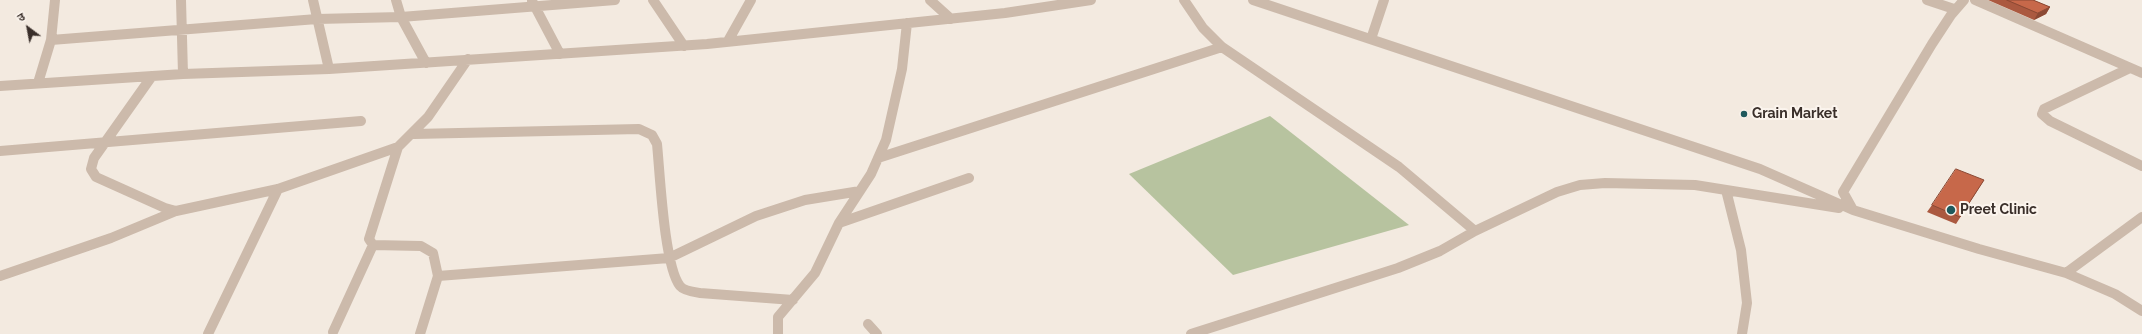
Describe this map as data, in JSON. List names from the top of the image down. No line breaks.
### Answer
{"places":["Grain Market","Preet Clinic"],"north":"top left"}
